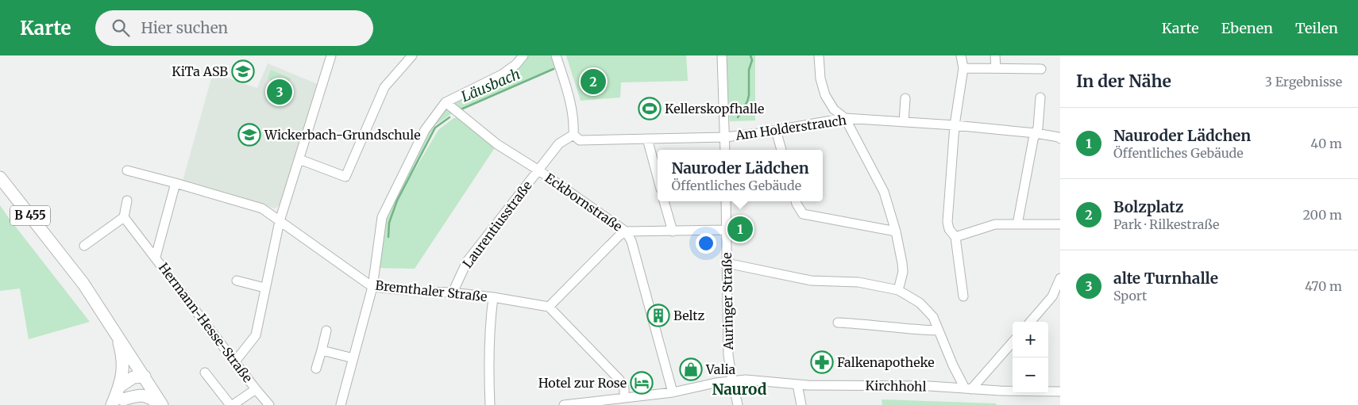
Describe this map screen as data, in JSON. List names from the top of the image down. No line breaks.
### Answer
{"streets":{"main road":["B 455"],"street":["Am Holderstrauch","Eckbornstraße","Laurentiusstraße","Bremthaler Straße","Auringer Straße","Hermann-Hesse-Straße","Kirchhohl"]},"crossings":[["Eckbornstraße","Laurentiusstraße"],["Eckbornstraße","Kirchhohl"],["Laurentiusstraße","Bremthaler Straße"],["Bremthaler Straße","Hermann-Hesse-Straße"],["Auringer Straße","Kirchhohl"]],"districts":["Naurod"],"water":["Läusbach"],"places":{"school or university":["KiTa ASB","Wickerbach-Grundschule"],"sports":["Kellerskopfhalle"],"building":["Beltz"],"pharmacy":["Falkenapotheke"],"shop":["Valia"],"hotel":["Hotel zur Rose"]},"page":{"header":"Karte","search":"Hier suchen","nav":["Karte","Ebenen","Teilen"],"heading":["In der Nähe","3 Ergebnisse"],"pins":["2","3","1"],"list":[{"mark":"1","name":"Nauroder Lädchen","note":"Öffentliches Gebäude","value":"40 m"},{"mark":"2","name":"Bolzplatz","note":"Park · Rilkestraße","value":"200 m"},{"mark":"3","name":"alte Turnhalle","note":"Sport","value":"470 m"}],"popup":["Nauroder Lädchen","Öffentliches Gebäude"],"map_buttons":["+","−"]}}
